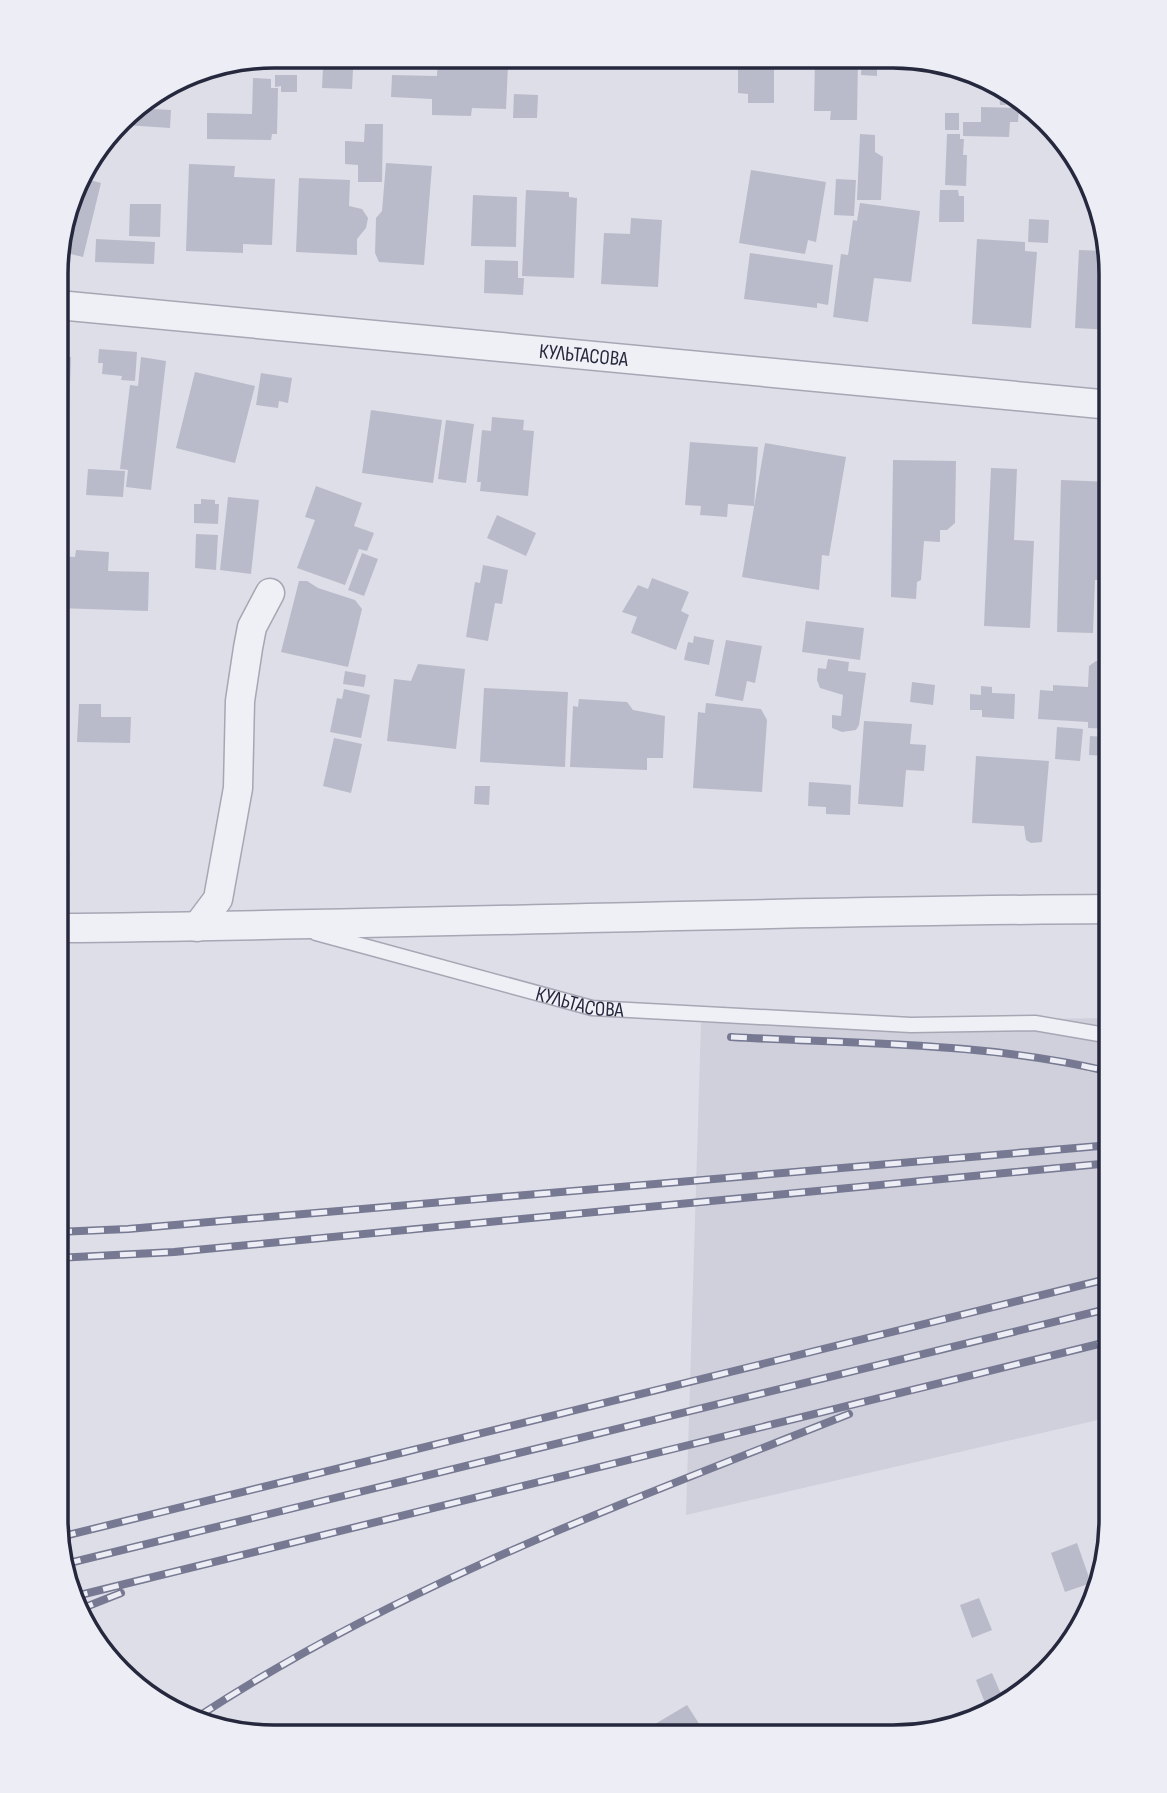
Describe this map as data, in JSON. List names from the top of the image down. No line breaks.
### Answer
{"streets":{"street":["КУЛЬТАСОВА"]}}
